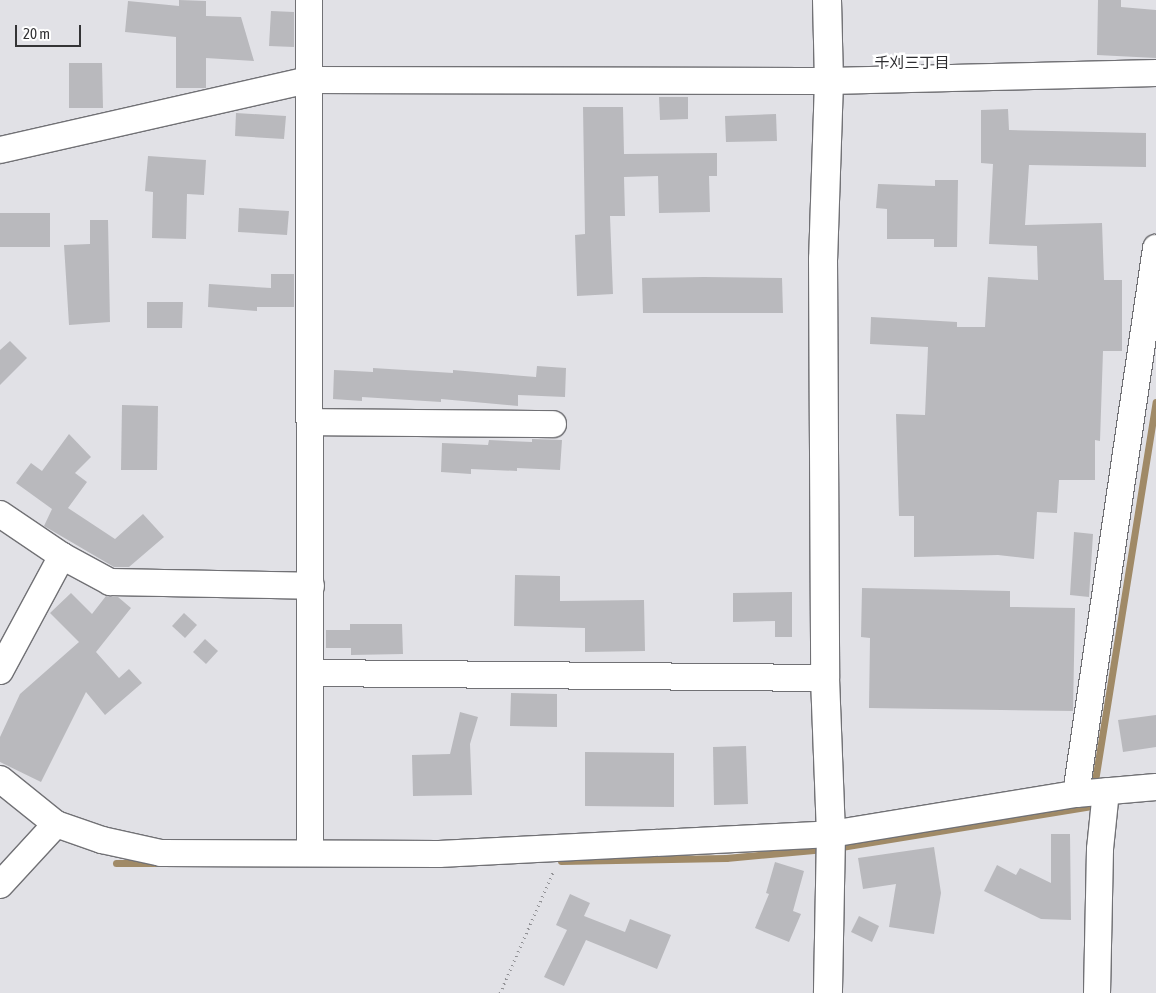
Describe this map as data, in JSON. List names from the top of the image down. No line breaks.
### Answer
{"districts":["千刈三丁目"],"scale_bar":"20 m"}
